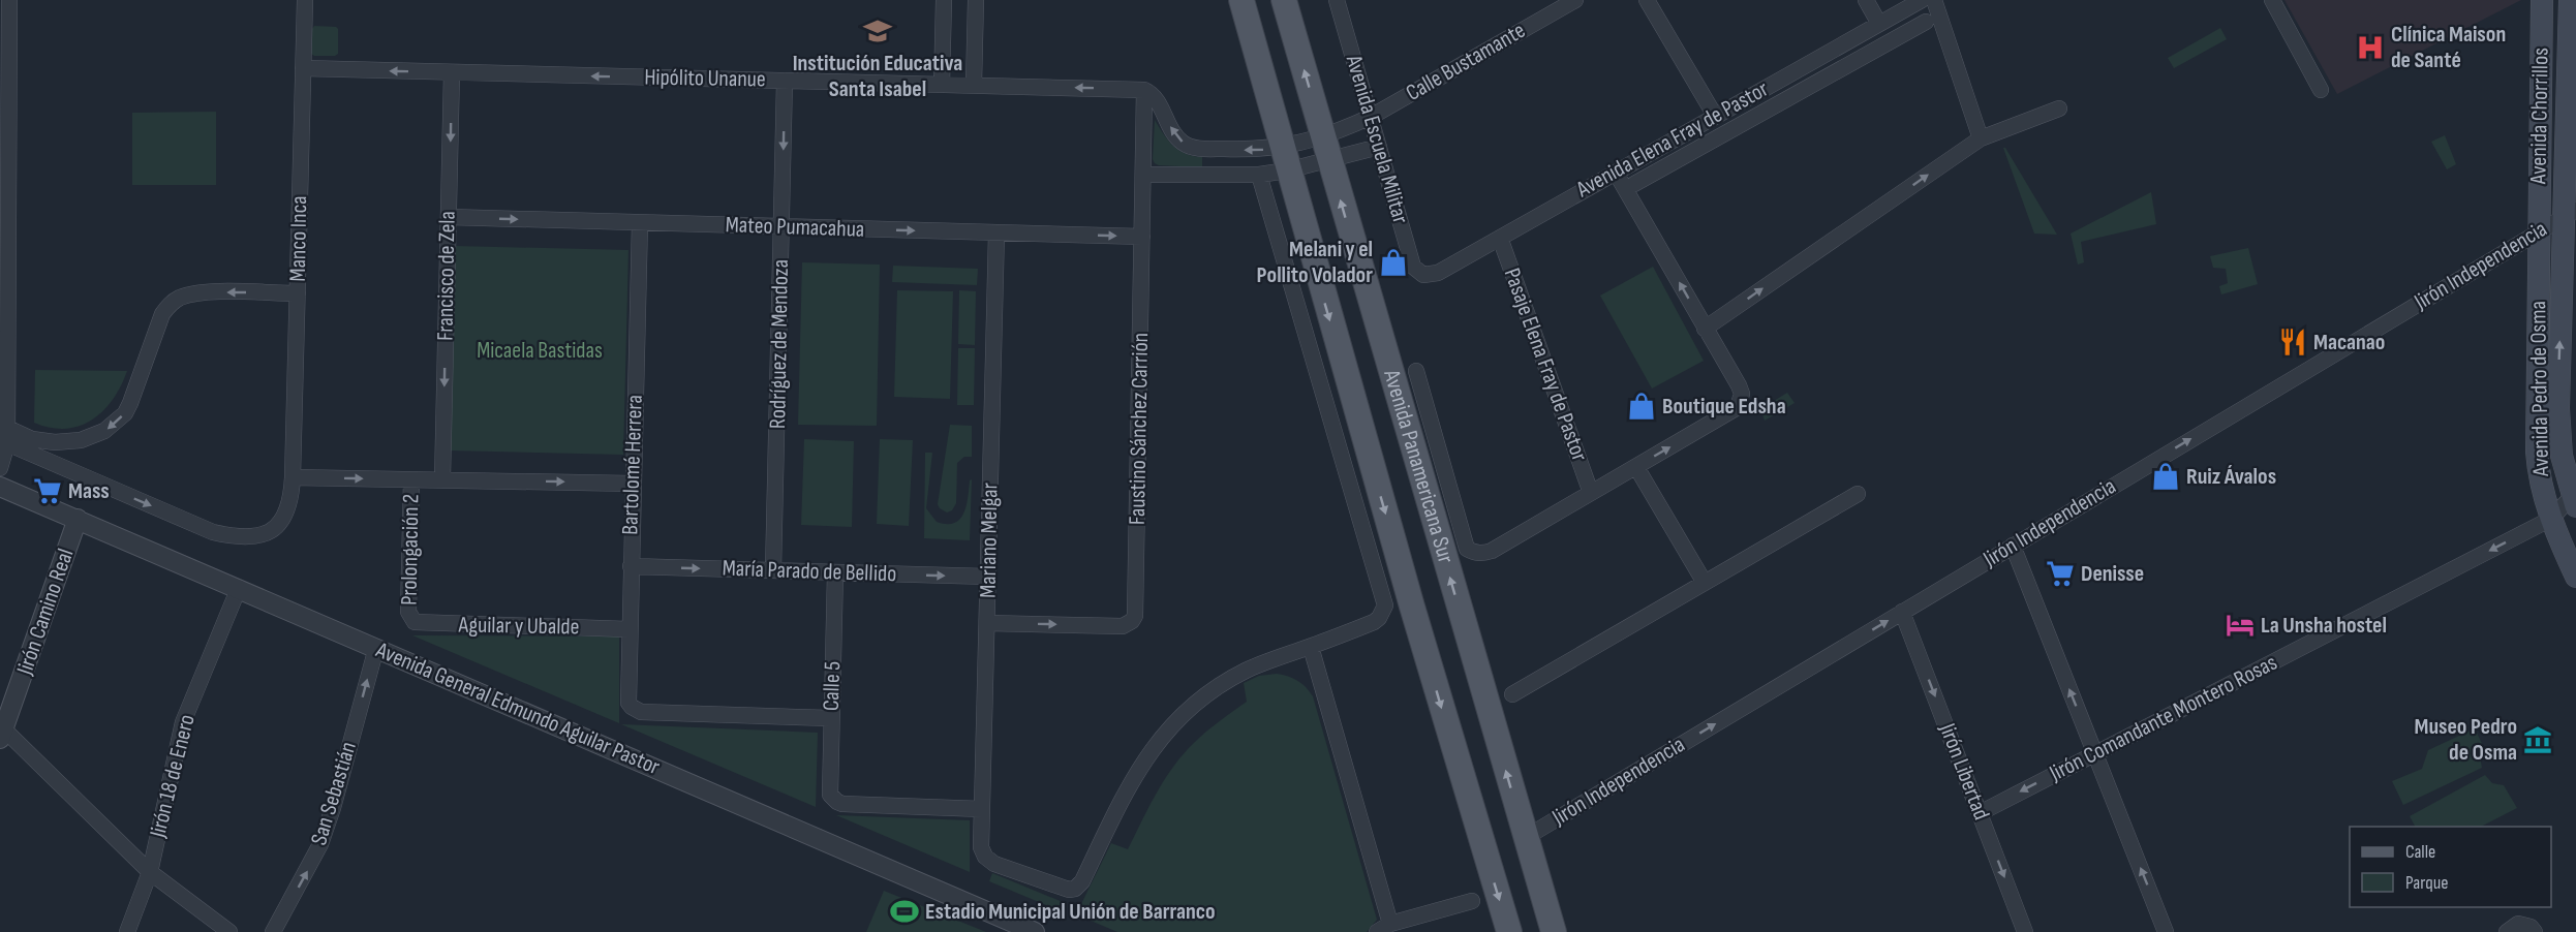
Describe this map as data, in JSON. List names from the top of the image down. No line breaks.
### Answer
{"streets":{"main road":["Avenida Chorrillos","Avenida Pedro de Osma","Avenida Panamericana Sur"],"street":["Calle Bustamante","Hipólito Unanue","Avenida Escuela Militar","Avenida Elena Fray de Pastor","Mateo Pumacahua","Manco Inca","Jirón Independencia","Francisco de Zela","Rodríguez de Mendoza","Pasaje Elena Fray de Pastor","Faustino Sánchez Carrión","Bartolomé Herrera","Mariano Melgar","Prolongación 2","María Parado de Bellido","Jirón Camino Real","Aguilar y Ubalde","Calle 5","Avenida General Edmundo Aguilar Pastor","Jirón Comandante Montero Rosas","Jirón Libertad","Jirón 18 de Enero","San Sebastián"]},"crossings":[["Calle Bustamante","Avenida Escuela Militar"],["Calle Bustamante","Avenida Panamericana Sur"],["Hipólito Unanue","Manco Inca"],["Hipólito Unanue","Francisco de Zela"],["Hipólito Unanue","Rodríguez de Mendoza"],["Hipólito Unanue","Faustino Sánchez Carrión"],["Avenida Chorrillos","Jirón Independencia"],["Avenida Chorrillos","Avenida Pedro de Osma"],["Avenida Escuela Militar","Avenida Elena Fray de Pastor"],["Avenida Elena Fray de Pastor","Pasaje Elena Fray de Pastor"],["Mateo Pumacahua","Francisco de Zela"],["Mateo Pumacahua","Rodríguez de Mendoza"],["Mateo Pumacahua","Faustino Sánchez Carrión"],["Mateo Pumacahua","Bartolomé Herrera"],["Mateo Pumacahua","Mariano Melgar"],["Jirón Independencia","Avenida Pedro de Osma"],["Jirón Independencia","Avenida Panamericana Sur"],["Jirón Independencia","Jirón Libertad"],["Rodríguez de Mendoza","María Parado de Bellido"],["Avenida Pedro de Osma","Jirón Comandante Montero Rosas"],["Faustino Sánchez Carrión","Mariano Melgar"],["Bartolomé Herrera","María Parado de Bellido"],["Bartolomé Herrera","Aguilar y Ubalde"],["Bartolomé Herrera","Calle 5"],["Mariano Melgar","María Parado de Bellido"],["Mariano Melgar","Calle 5"],["Prolongación 2","Aguilar y Ubalde"],["María Parado de Bellido","Calle 5"],["Jirón Camino Real","Avenida General Edmundo Aguilar Pastor"],["Avenida General Edmundo Aguilar Pastor","Jirón 18 de Enero"],["Avenida General Edmundo Aguilar Pastor","San Sebastián"],["Jirón Comandante Montero Rosas","Jirón Libertad"]],"one_way":["Hipólito Unanue","Mateo Pumacahua","Manco Inca","Francisco de Zela","María Parado de Bellido","Jirón Comandante Montero Rosas","San Sebastián"],"parks":["Micaela Bastidas"],"places":{"school or university":["Institución Educativa Santa Isabel"],"hospital":["Clínica Maison de Santé"],"shop":["Melani y el Pollito Volador","Boutique Edsha","Ruiz Ávalos"],"restaurant":["Macanao"],"supermarket":["Mass","Denisse"],"hotel":["La Unsha hostel"],"museum":["Museo Pedro de Osma"],"sports":["Estadio Municipal Unión de Barranco"]},"legend":["Calle","Parque"]}
